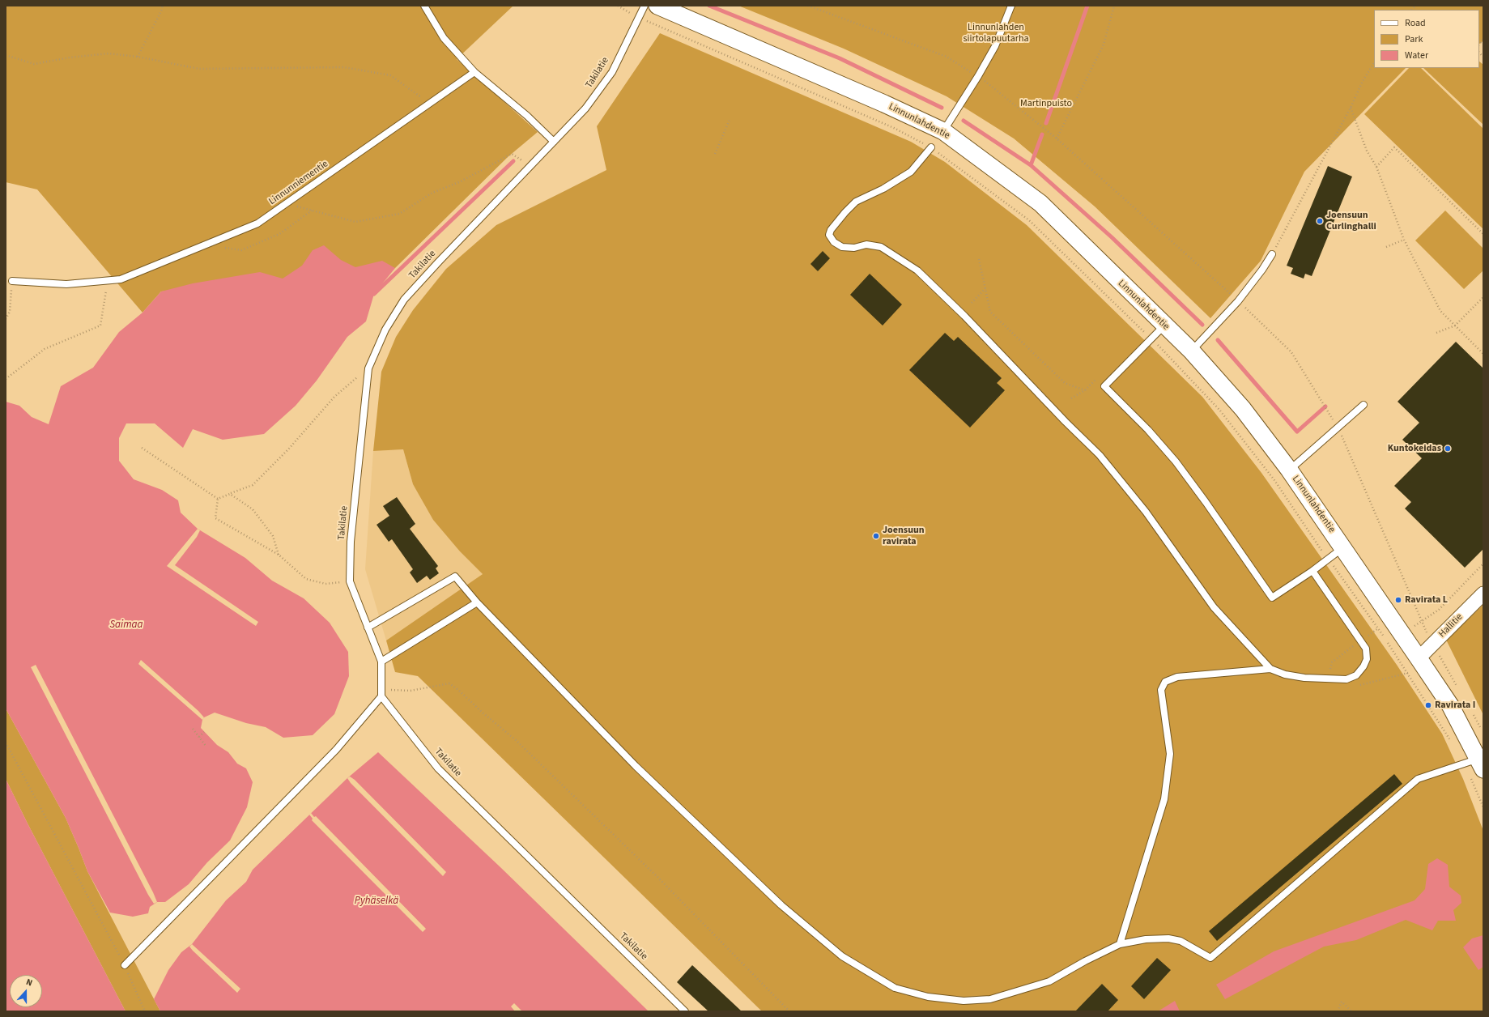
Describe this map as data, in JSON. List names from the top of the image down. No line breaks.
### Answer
{"streets":{"street":["Linnunlahdentie","Hallitie"],"lane":["Takilatie","Linnunniementie"]},"crossings":[["Linnunlahdentie","Hallitie"]],"water":["Saimaa","Pyhäselkä"],"parks":["Linnunlahden siirtolapuutarha","Martinpuisto"],"places":["Joensuun Curlinghalli","Kuntokeidas","Joensuun ravirata","Ravirata L","Ravirata I"],"legend":["Road","Park","Water"],"north":"top"}
